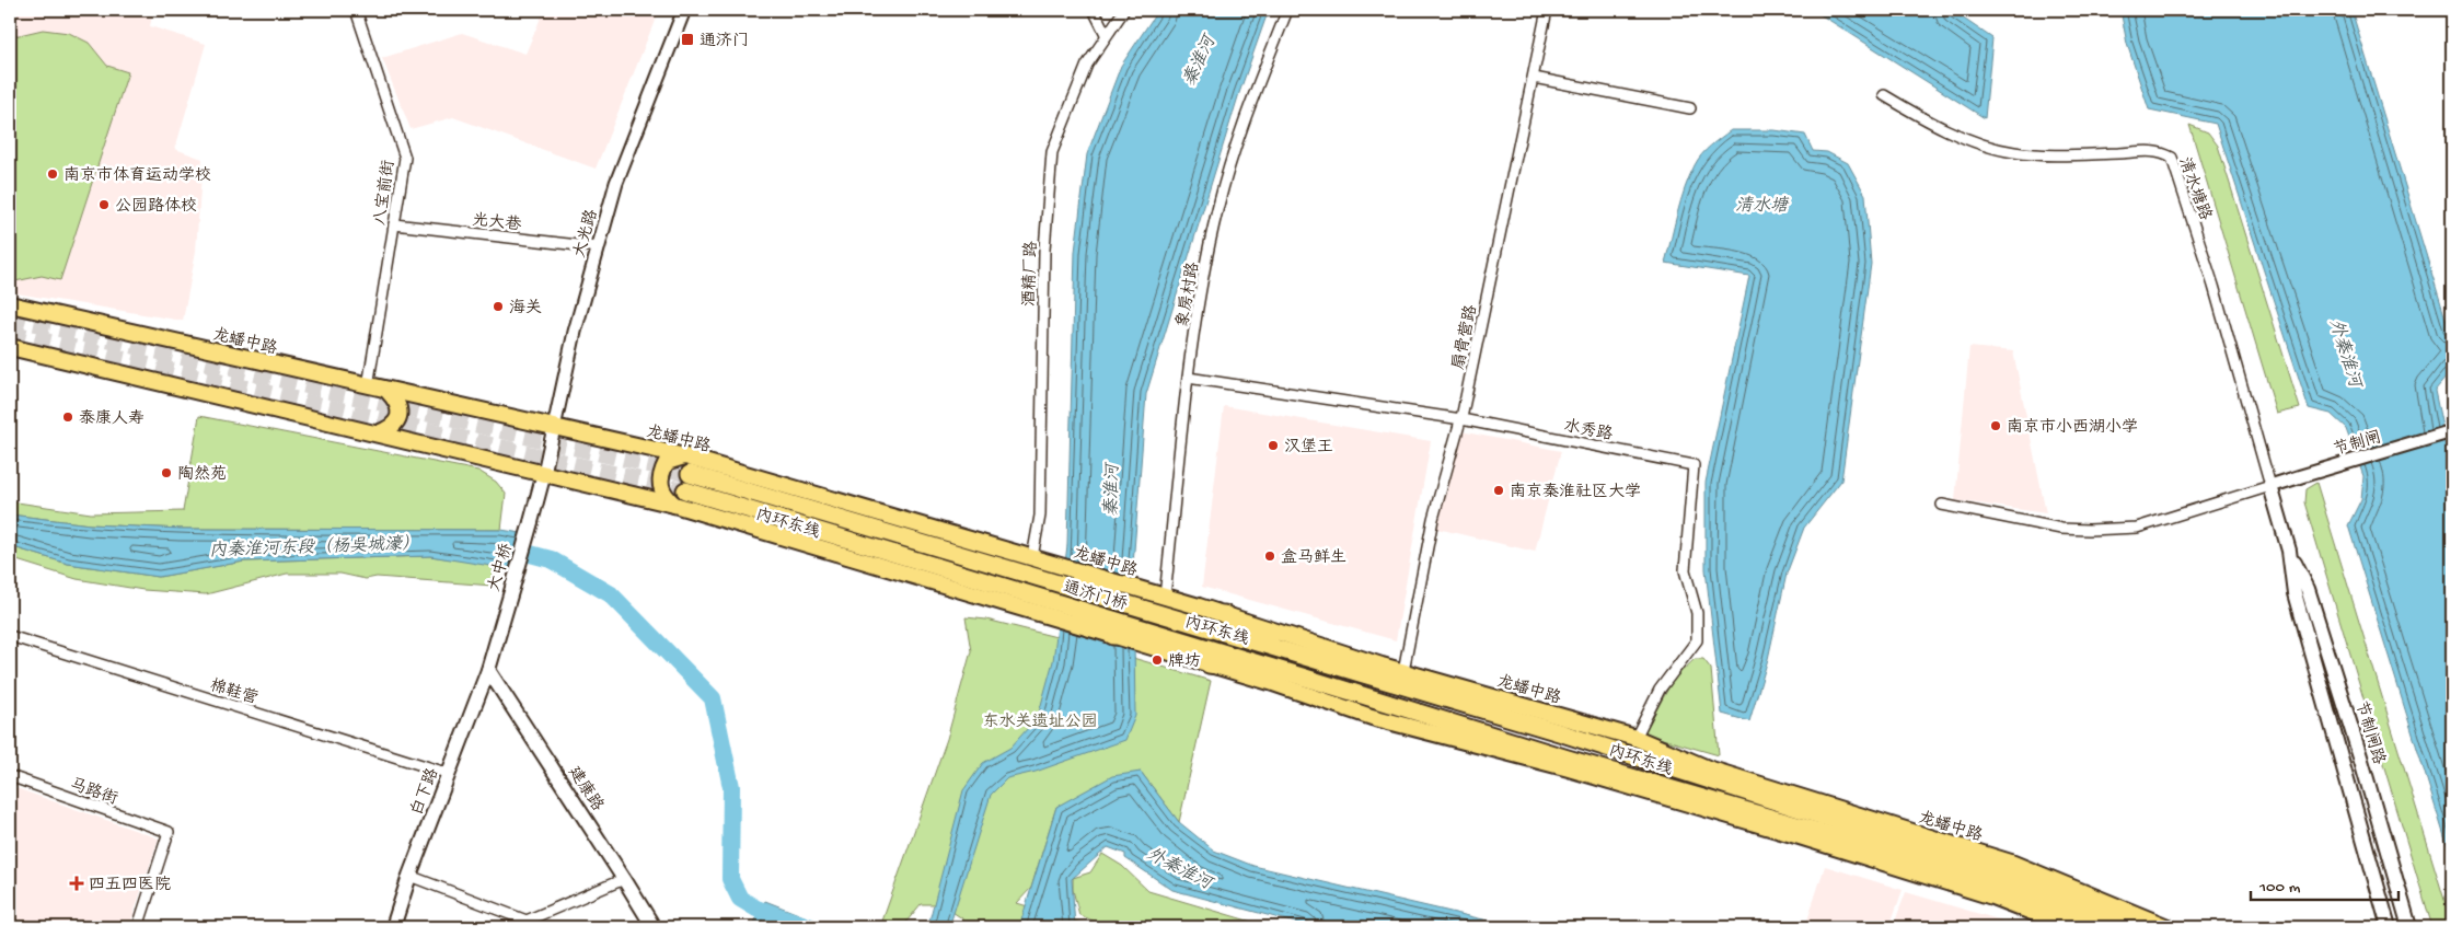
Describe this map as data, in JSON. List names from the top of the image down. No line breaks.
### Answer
{"streets":{"highway":["内环东线","通济门桥"],"main road":["龙蟠中路","大中桥","节制闸路","建康路","白下路"],"street":["清水塘路","八宝前街","光大巷","大光路","酒精厂路","象房村路","扇骨营路","水秀路","节制闸","棉鞋营","马路街"]},"crossings":[["清水塘路","节制闸"],["清水塘路","节制闸路"],["八宝前街","光大巷"],["八宝前街","龙蟠中路"],["光大巷","大光路"],["大光路","龙蟠中路"],["大光路","大中桥"],["酒精厂路","龙蟠中路"],["象房村路","龙蟠中路"],["象房村路","水秀路"],["扇骨营路","龙蟠中路"],["扇骨营路","水秀路"],["龙蟠中路","水秀路"],["节制闸","节制闸路"],["内环东线","通济门桥"],["大中桥","建康路"],["大中桥","白下路"],["棉鞋营","白下路"],["建康路","白下路"]],"water":["秦淮河","清水塘","外秦淮河","内秦淮河东段（杨吴城濠）"],"parks":["东水关遗址公园"],"places":{"transit":["通济门"],"other":["南京市体育运动学校","公园路体校","海关","泰康人寿","南京市小西湖小学","汉堡王","陶然苑","南京秦淮社区大学","盒马鲜生","牌坊"],"health":["四五四医院"]},"scale_bar":"100 m"}
